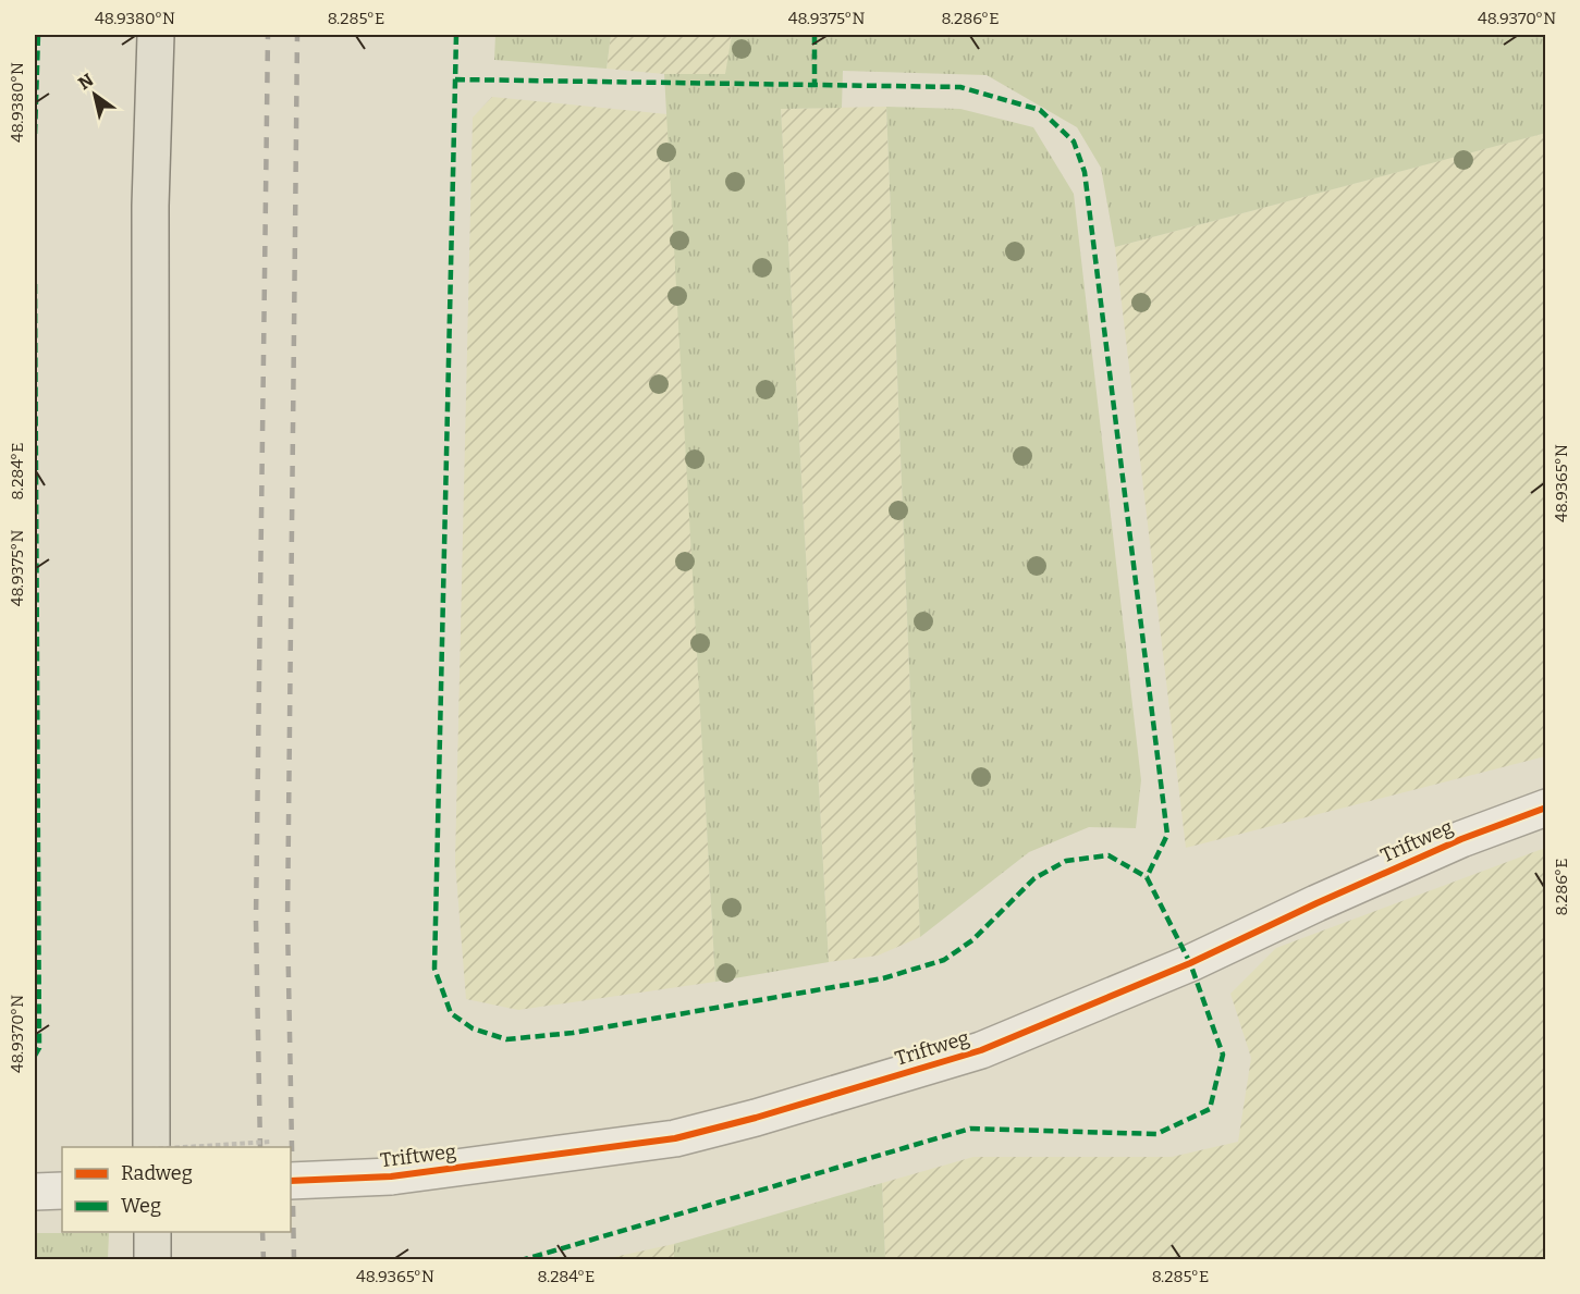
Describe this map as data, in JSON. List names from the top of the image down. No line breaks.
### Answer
{"streets":{"street":["Triftweg"]},"legend":["Radweg","Weg"],"north":"top left","coordinates":["48.9380°N","8.285°E","48.9375°N","8.286°E","48.9370°N","8.284°E","48.9365°N"]}
